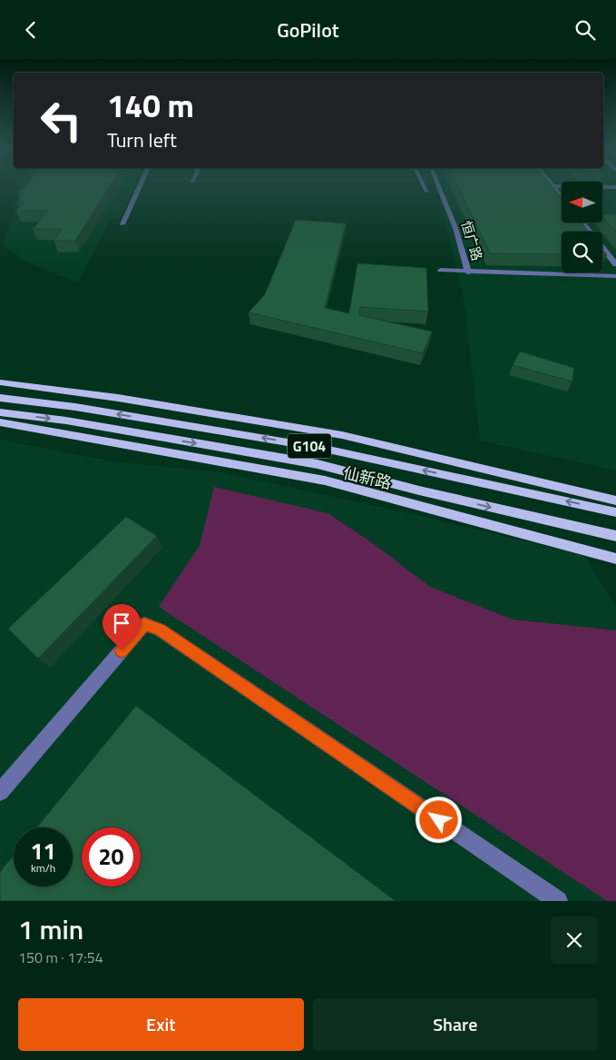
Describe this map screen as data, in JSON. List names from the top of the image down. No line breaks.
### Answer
{"streets":{"main road":["G104","仙新路"],"street":["恒广路"]},"north":"left","page":{"header":"GoPilot","turn":["140 m","Turn left"],"speed":"11 km/h","limit":"20","heading":["1 min","150 m · 17:54"],"buttons":["Exit","Share"]}}
